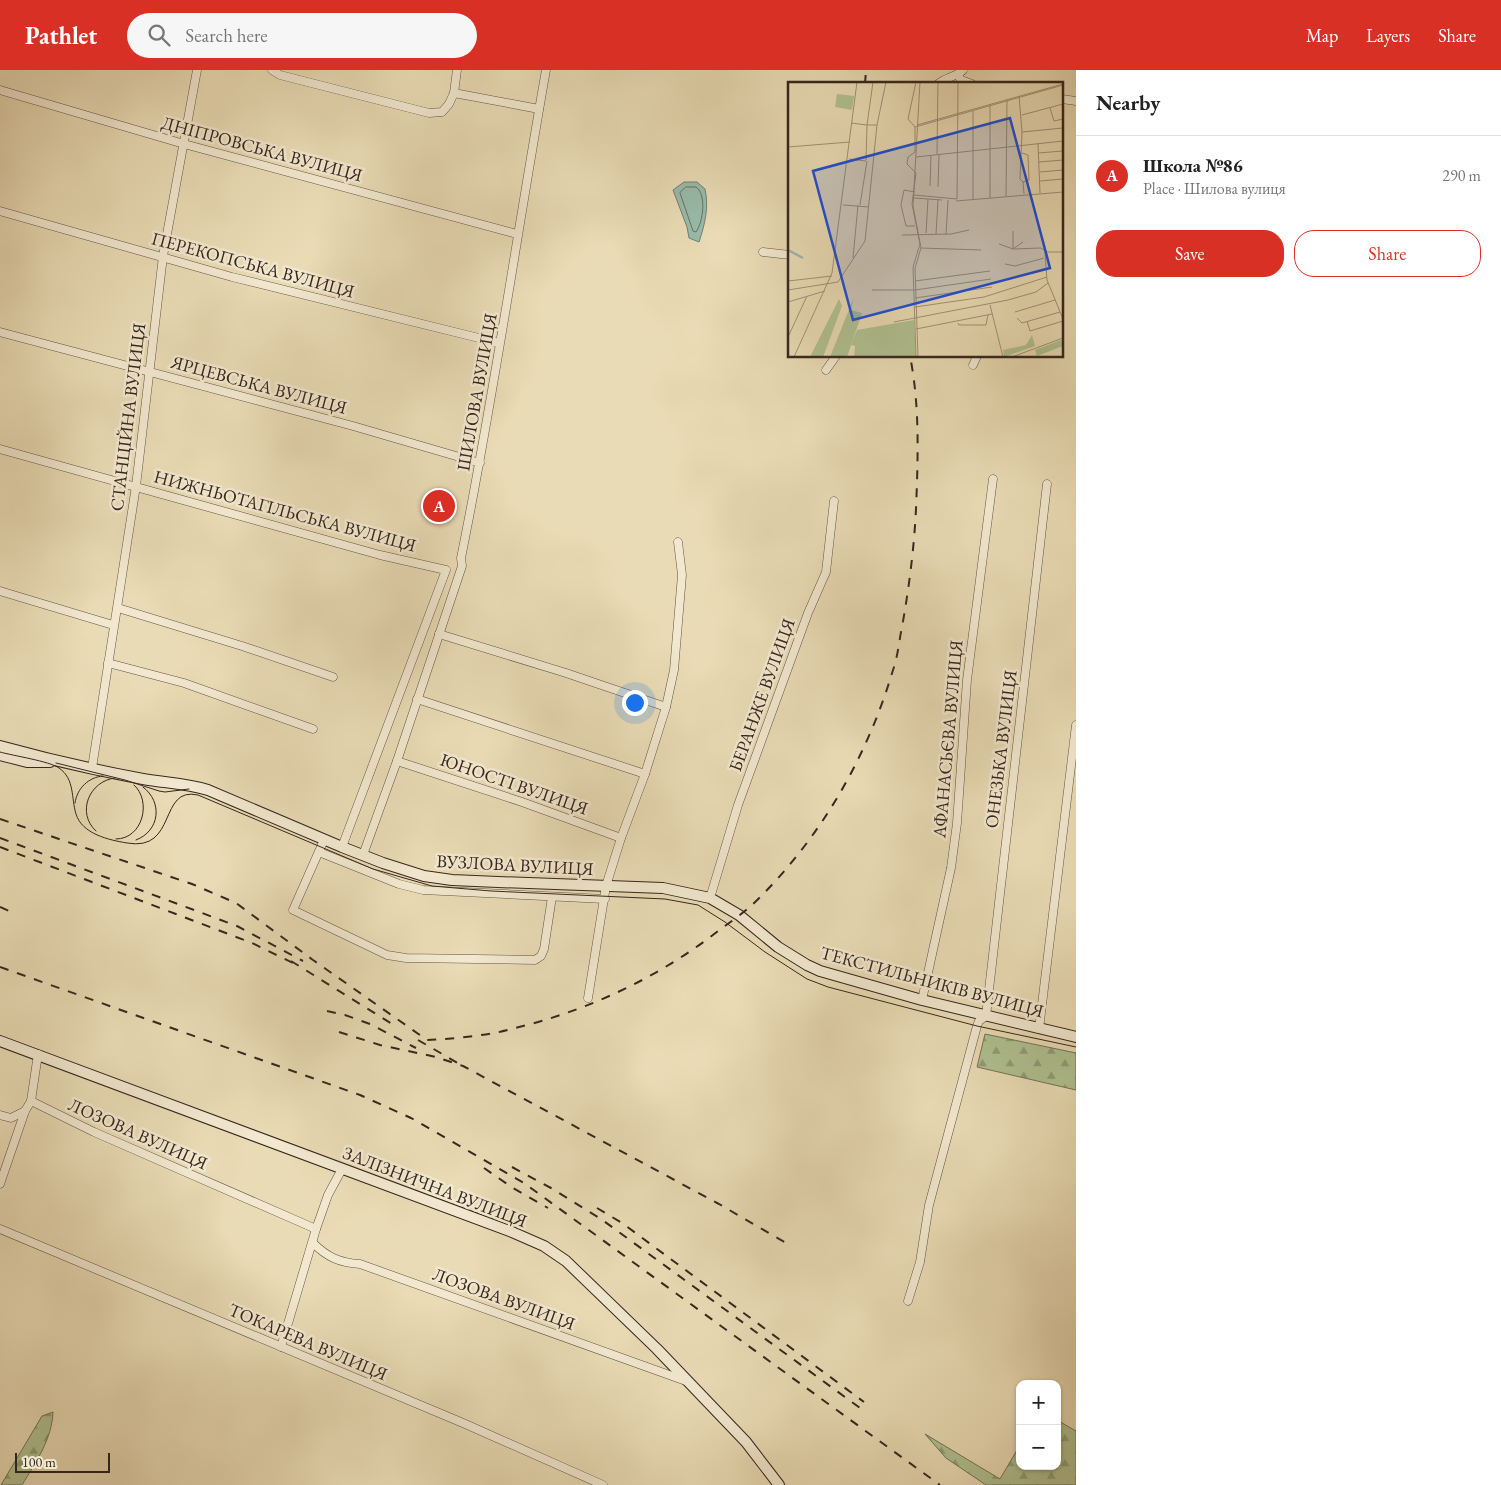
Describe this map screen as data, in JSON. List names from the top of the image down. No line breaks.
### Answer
{"streets":{"street":["ДНІПРОВСЬКА ВУЛИЦЯ","ПЕРЕКОПСЬКА ВУЛИЦЯ","ЯРЦЕВСЬКА ВУЛИЦЯ","ШИЛОВА ВУЛИЦЯ","СТАНЦІЙНА ВУЛИЦЯ","НИЖНЬОТАГІЛЬСЬКА ВУЛИЦЯ","БЕРАНЖЕ ВУЛИЦЯ","АФАНАСЬЄВА ВУЛИЦЯ","ОНЕЗЬКА ВУЛИЦЯ","ЮНОСТІ ВУЛИЦЯ","ВУЗЛОВА ВУЛИЦЯ","ТЕКСТИЛЬНИКІВ ВУЛИЦЯ","ЛОЗОВА ВУЛИЦЯ","ЗАЛІЗНИЧНА ВУЛИЦЯ","ТОКАРЕВА ВУЛИЦЯ"]},"crossings":[["ДНІПРОВСЬКА ВУЛИЦЯ","ШИЛОВА ВУЛИЦЯ"],["ДНІПРОВСЬКА ВУЛИЦЯ","СТАНЦІЙНА ВУЛИЦЯ"],["ПЕРЕКОПСЬКА ВУЛИЦЯ","ШИЛОВА ВУЛИЦЯ"],["ПЕРЕКОПСЬКА ВУЛИЦЯ","СТАНЦІЙНА ВУЛИЦЯ"],["ЯРЦЕВСЬКА ВУЛИЦЯ","ШИЛОВА ВУЛИЦЯ"],["ЯРЦЕВСЬКА ВУЛИЦЯ","СТАНЦІЙНА ВУЛИЦЯ"],["ШИЛОВА ВУЛИЦЯ","ЮНОСТІ ВУЛИЦЯ"],["ШИЛОВА ВУЛИЦЯ","ВУЗЛОВА ВУЛИЦЯ"],["СТАНЦІЙНА ВУЛИЦЯ","НИЖНЬОТАГІЛЬСЬКА ВУЛИЦЯ"],["СТАНЦІЙНА ВУЛИЦЯ","ВУЗЛОВА ВУЛИЦЯ"],["НИЖНЬОТАГІЛЬСЬКА ВУЛИЦЯ","ВУЗЛОВА ВУЛИЦЯ"],["БЕРАНЖЕ ВУЛИЦЯ","ВУЗЛОВА ВУЛИЦЯ"],["БЕРАНЖЕ ВУЛИЦЯ","ТЕКСТИЛЬНИКІВ ВУЛИЦЯ"],["АФАНАСЬЄВА ВУЛИЦЯ","ТЕКСТИЛЬНИКІВ ВУЛИЦЯ"],["ОНЕЗЬКА ВУЛИЦЯ","ТЕКСТИЛЬНИКІВ ВУЛИЦЯ"],["ВУЗЛОВА ВУЛИЦЯ","ТЕКСТИЛЬНИКІВ ВУЛИЦЯ"],["ЛОЗОВА ВУЛИЦЯ","ЗАЛІЗНИЧНА ВУЛИЦЯ"]],"scale_bar":"100 m","page":{"header":"Pathlet","search":"Search here","nav":["Map","Layers","Share"],"heading":"Nearby","list":[{"mark":"A","name":"Школа №86","note":"Place · Шилова вулиця","value":"290 m"}],"buttons":["Save","Share"],"pins":"A","map_buttons":["+","−"],"scale":"100 m"}}
